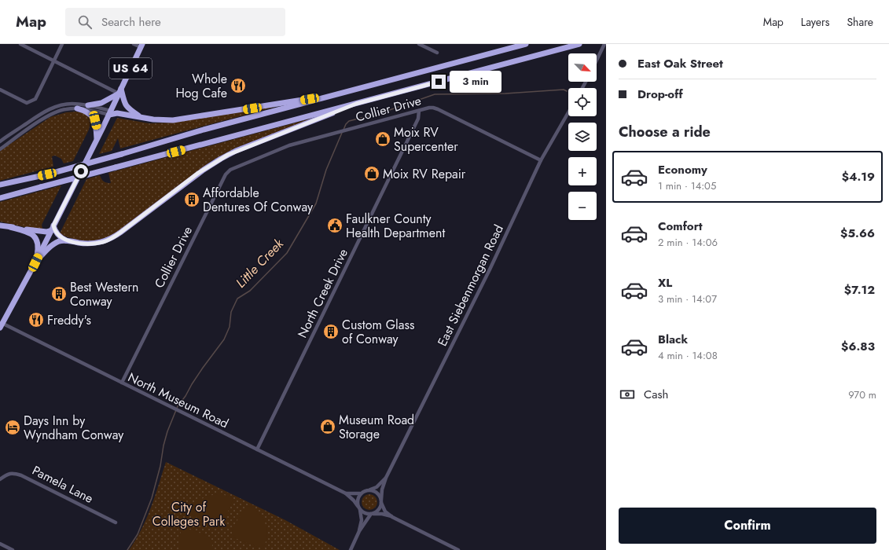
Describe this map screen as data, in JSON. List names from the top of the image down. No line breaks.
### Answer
{"streets":{"highway":["US 64"],"street":["Collier Drive","East Siebenmorgan Road","North Creek Drive","North Museum Road","Pamela Lane"]},"crossings":[["US 64","North Museum Road"],["Collier Drive","East Siebenmorgan Road"],["Collier Drive","North Creek Drive"],["Collier Drive","North Museum Road"],["East Siebenmorgan Road","North Museum Road"],["North Creek Drive","North Museum Road"]],"water":["Little Creek"],"parks":["City of Colleges Park"],"places":{"restaurant":["Whole Hog Cafe","Freddy's"],"shop":["Moix RV Supercenter","Moix RV Repair","Museum Road Storage"],"building":["Affordable Dentures Of Conway","Best Western Conway","Custom Glass of Conway"],"public building":["Faulkner County Health Department"],"hotel":["Days Inn by Wyndham Conway"]},"north":"bottom right","page":{"header":"Map","search":"Search here","nav":["Map","Layers","Share"],"banner":["East Oak Street","Drop-off"],"map_buttons":["+","−"],"bubble":"3 min","heading":"Choose a ride","list":[{"name":"Economy","note":"1 min · 14:05","value":"$4.19"},{"name":"Comfort","note":"2 min · 14:06","value":"$5.66"},{"name":"XL","note":"3 min · 14:07","value":"$7.12"},{"name":"Black","note":"4 min · 14:08","value":"$6.83"}],"pay":["Cash","970 m"],"buttons":"Confirm"}}
